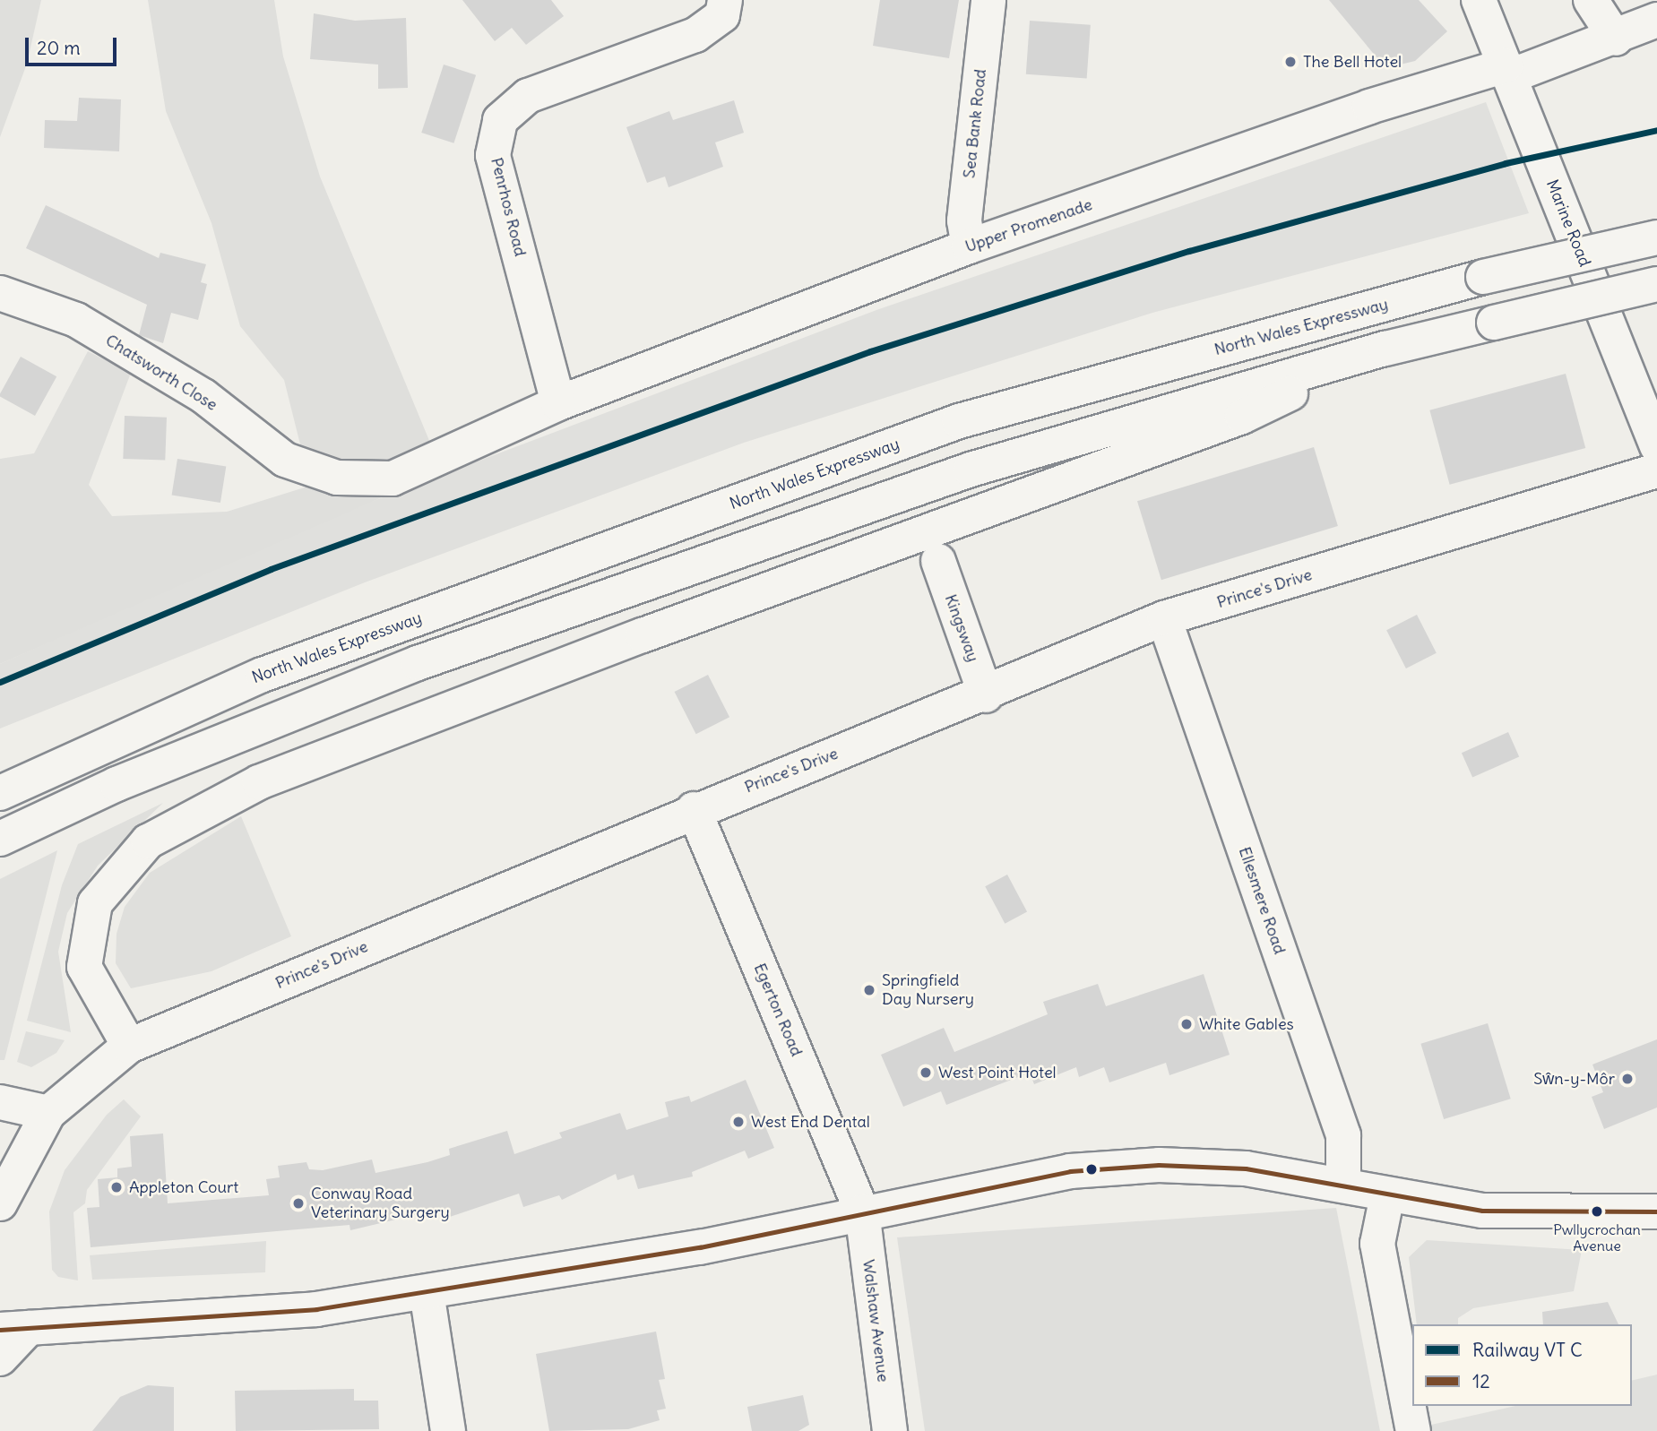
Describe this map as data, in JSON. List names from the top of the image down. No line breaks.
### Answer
{"streets":{"main road":["Sea Bank Road","Penrhos Road","Marine Road","Upper Promenade","North Wales Expressway","Chatsworth Close","Prince's Drive","Kingsway","Ellesmere Road","Egerton Road","Walshaw Avenue"]},"crossings":[["Sea Bank Road","Upper Promenade"],["Penrhos Road","Upper Promenade"],["Penrhos Road","Chatsworth Close"],["Marine Road","Upper Promenade"],["Upper Promenade","Chatsworth Close"],["Prince's Drive","Kingsway"],["Prince's Drive","Ellesmere Road"],["Prince's Drive","Egerton Road"],["Egerton Road","Walshaw Avenue"]],"places":["The Bell Hotel","Springfield Day Nursery","White Gables","West Point Hotel","Sŵn-y-Môr","West End Dental","Appleton Court","Conway Road Veterinary Surgery","Pwllycrochan Avenue"],"lines":["transit line 12"],"legend":["Railway VT C","12"],"scale_bar":"20 m"}
